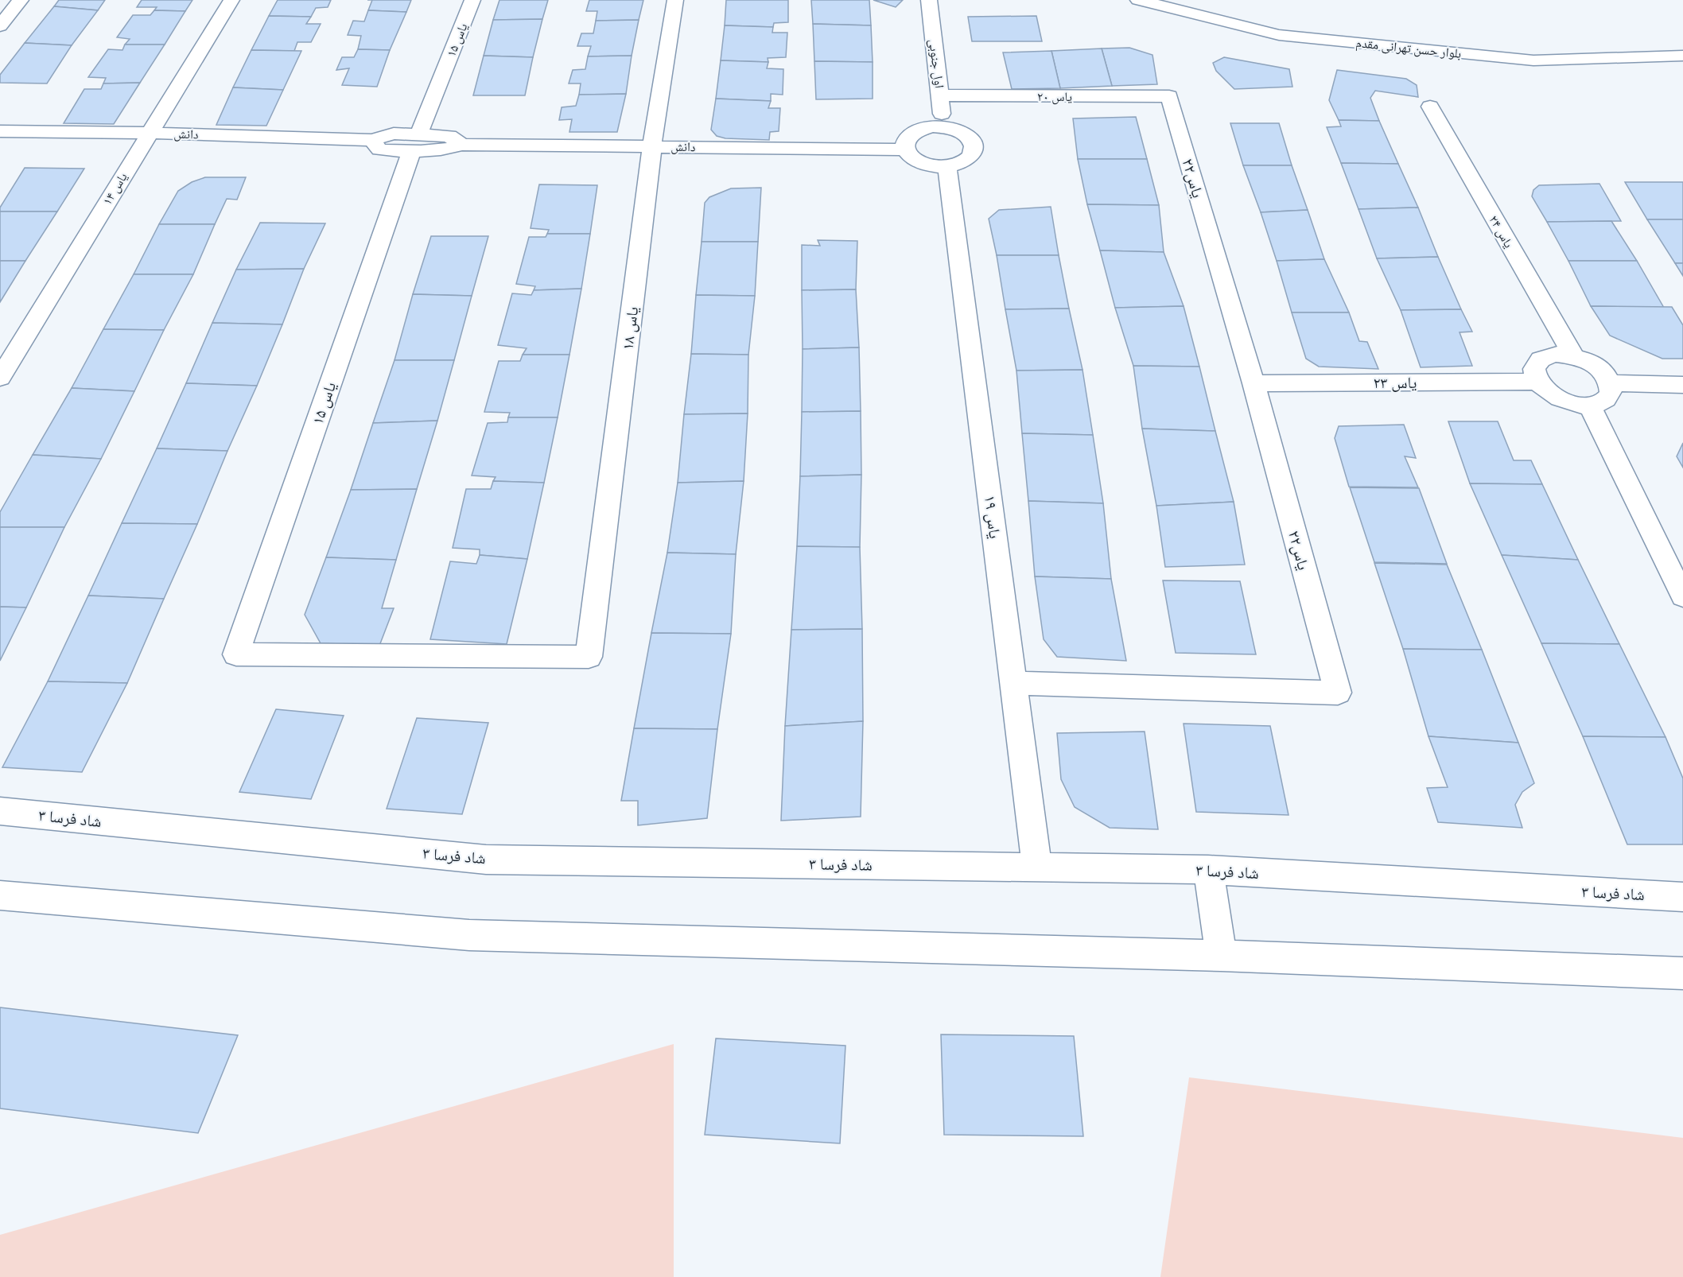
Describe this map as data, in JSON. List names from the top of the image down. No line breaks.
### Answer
{"streets":{"street":["یاس ۱۵","بلوار حسن تهرانی مقدم","اول جنوبی","یاس ۲۰","دانش","یاس۲۲","یاس ۱۴","یاس ۲۴","یاس ۱۸","یاس ۲۳","یاس ۱۹","شاد فرسا ۳"]},"crossings":[["یاس ۱۵","دانش"],["یاس ۱۵","یاس ۱۸"],["اول جنوبی","یاس ۲۰"],["اول جنوبی","دانش"],["اول جنوبی","یاس ۱۹"],["یاس ۲۰","یاس۲۲"],["دانش","یاس ۱۴"],["دانش","یاس ۱۸"],["دانش","یاس ۱۹"],["یاس۲۲","یاس ۲۳"],["یاس۲۲","یاس ۱۹"],["یاس ۲۴","یاس ۲۳"],["یاس ۱۹","شاد فرسا ۳"]]}
